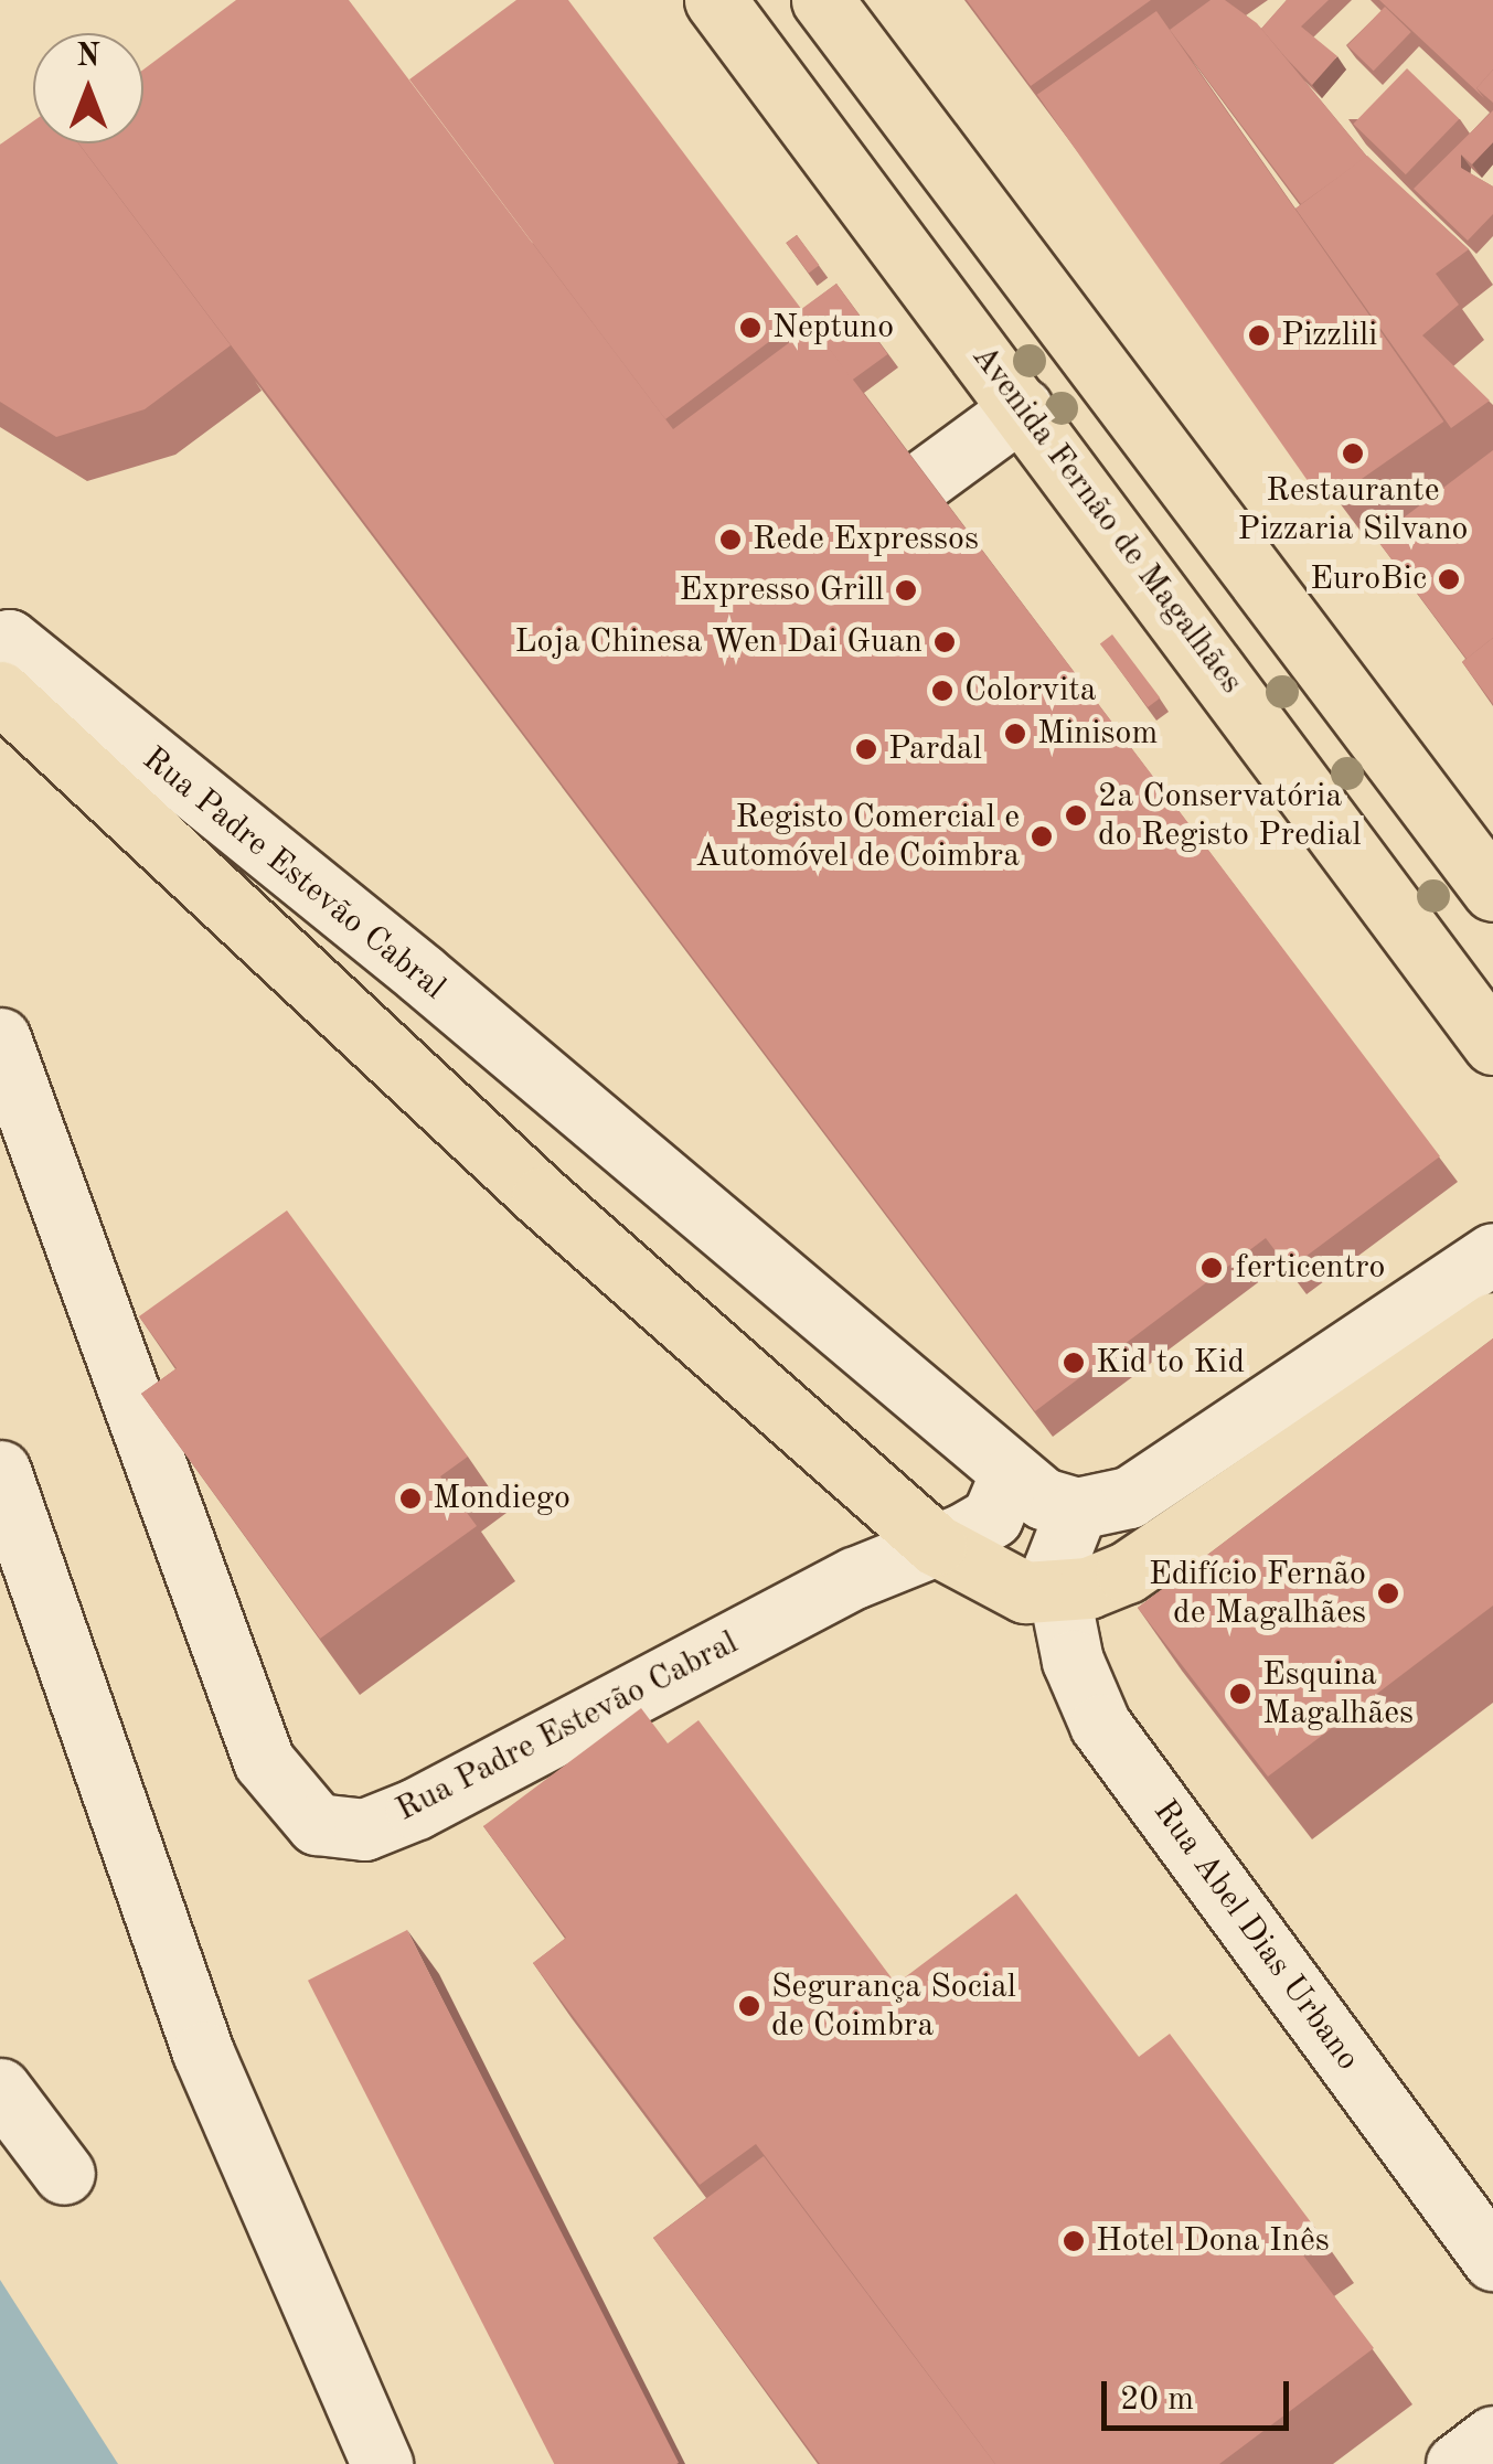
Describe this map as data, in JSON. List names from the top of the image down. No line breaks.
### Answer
{"streets":{"main road":["Avenida Fernão de Magalhães"],"street":["Rua Padre Estevão Cabral","Rua Abel Dias Urbano"]},"places":["Neptuno","Pizzlili","Restaurante Pizzaria Silvano","Rede Expressos","EuroBic","Expresso Grill","Loja Chinesa Wen Dai Guan","Colorvita","Minisom","Pardal","2a Conservatória do Registo Predial","Registo Comercial e Automóvel de Coimbra","ferticentro","Kid to Kid","Mondiego","Edifício Fernão de Magalhães","Esquina Magalhães","Segurança Social de Coimbra","Hotel Dona Inês"],"scale_bar":"20 m","north":"top"}
